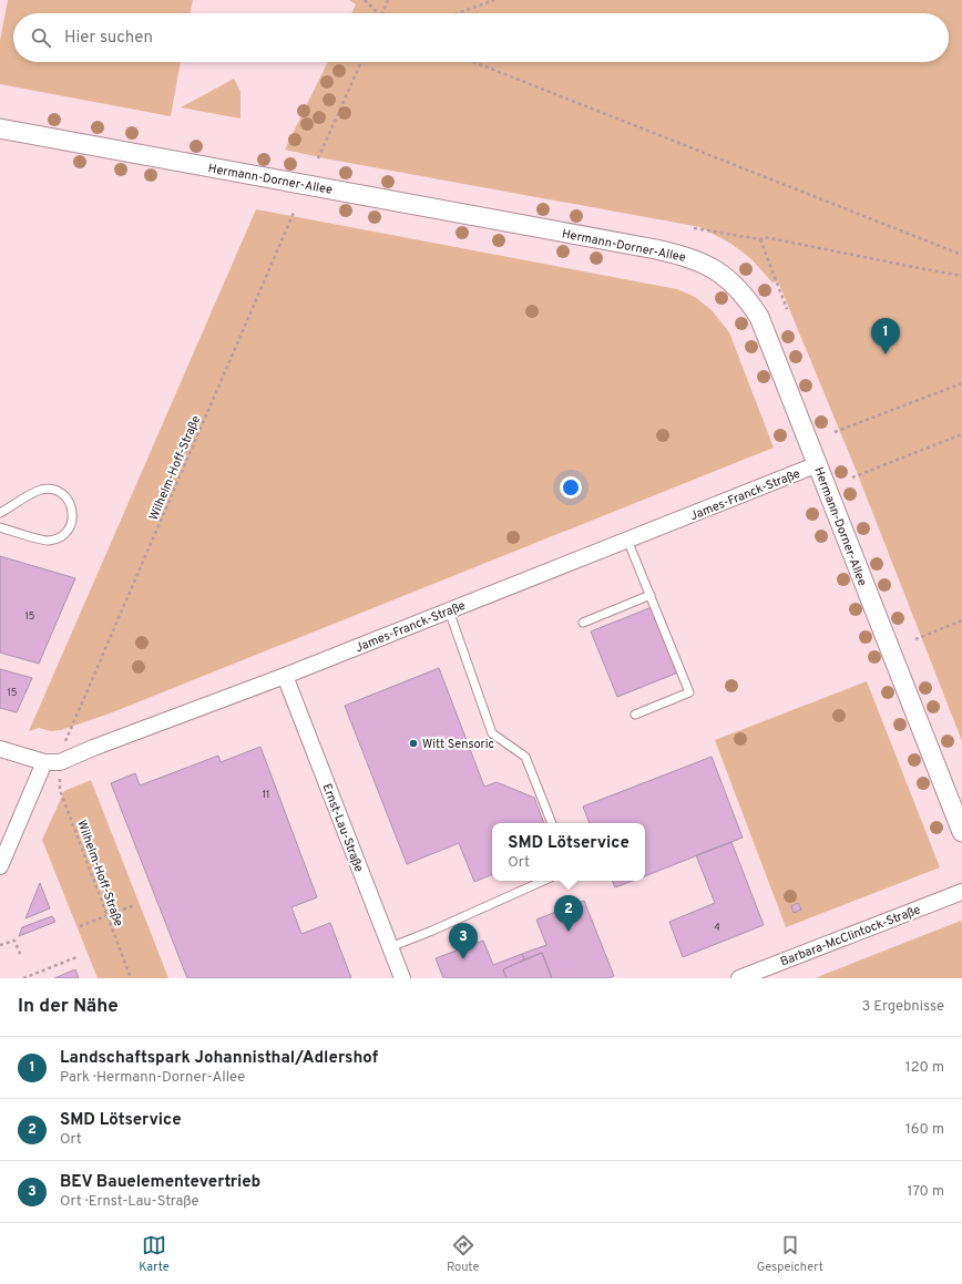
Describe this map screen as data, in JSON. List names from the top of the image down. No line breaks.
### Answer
{"streets":{"street":["Hermann-Dorner-Allee","James-Franck-Straße","Ernst-Lau-Straße","Barbara-McClintock-Straße"],"path":["Wilhelm-Hoff-Straße"]},"crossings":[["Hermann-Dorner-Allee","James-Franck-Straße"],["James-Franck-Straße","Ernst-Lau-Straße"]],"places":["Witt Sensoric"],"house_numbers":["15","15","11","4"],"page":{"search":"Hier suchen","pins":["1","2","3"],"popup":["SMD Lötservice","Ort"],"heading":["In der Nähe","3 Ergebnisse"],"list":[{"mark":"1","name":"Landschaftspark Johannisthal/Adlershof","note":"Park · Hermann-Dorner-Allee","value":"120 m"},{"mark":"2","name":"SMD Lötservice","note":"Ort","value":"160 m"},{"mark":"3","name":"BEV Bauelementevertrieb","note":"Ort · Ernst-Lau-Straße","value":"170 m"}],"nav":["Karte","Route","Gespeichert"]}}
